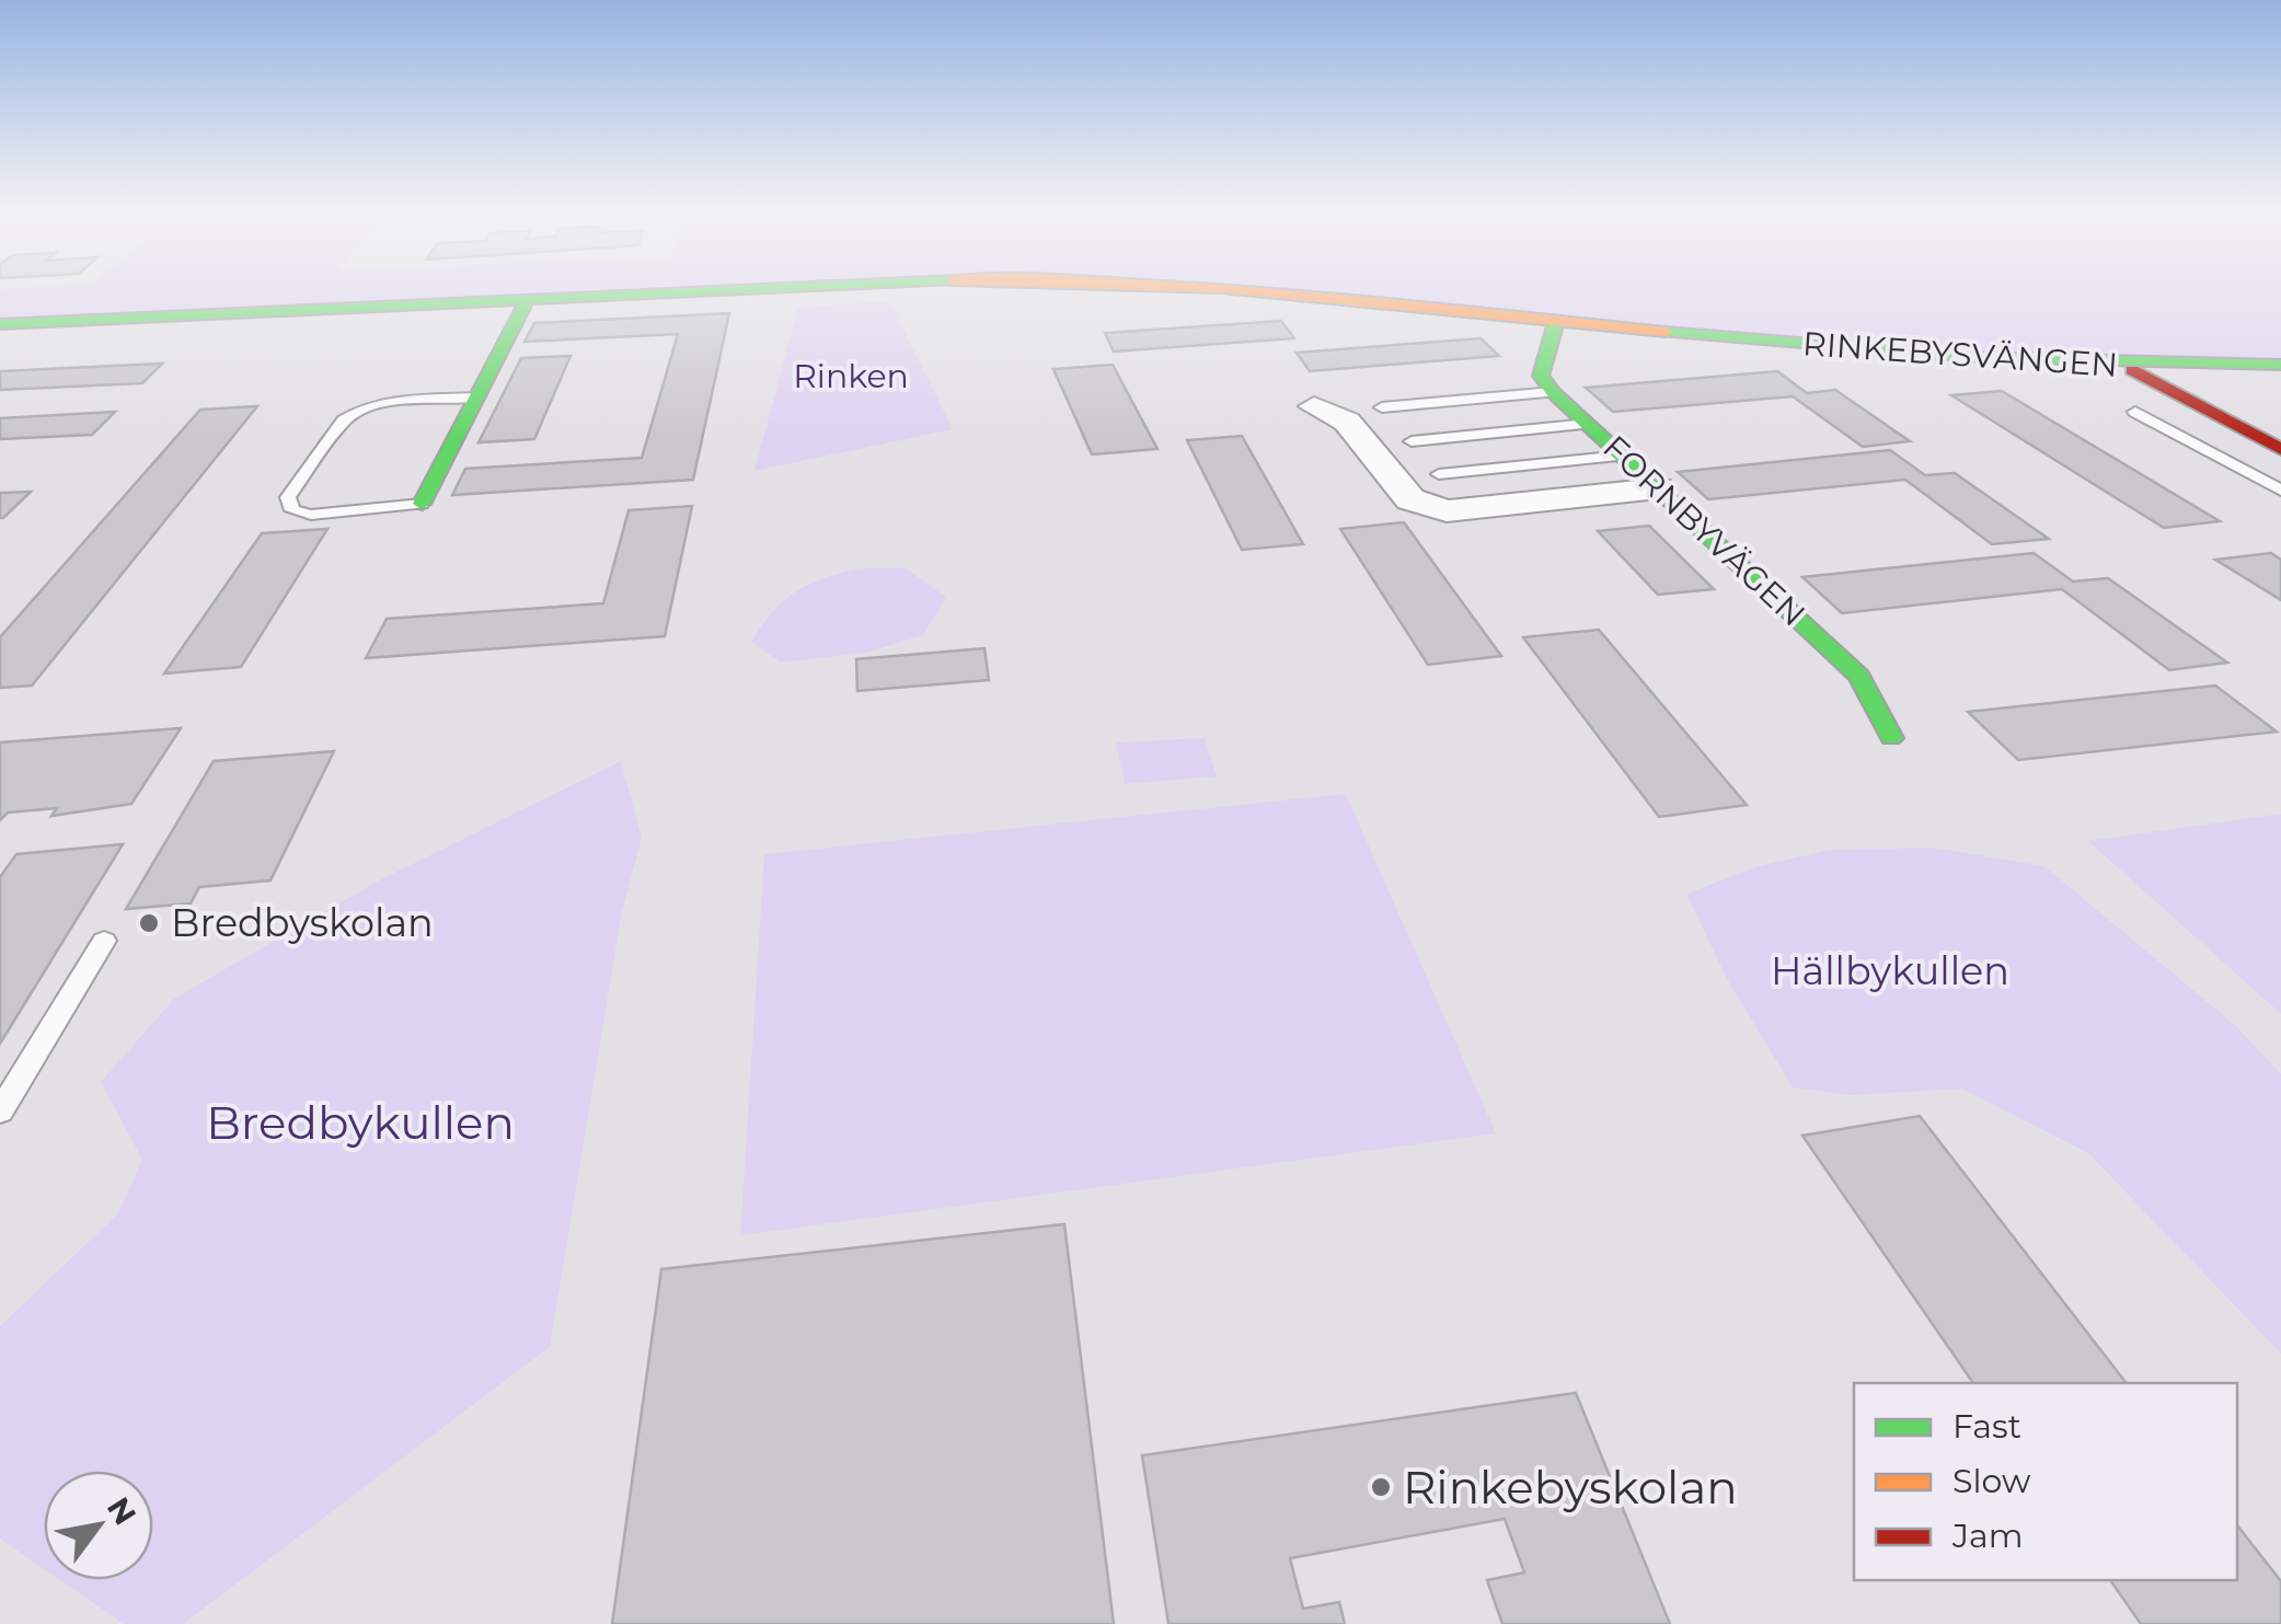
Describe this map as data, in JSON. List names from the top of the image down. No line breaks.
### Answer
{"streets":{"street":["RINKEBYSVÄNGEN","FORNBYVÄGEN"]},"parks":["Rinken","Hällbykullen","Bredbykullen"],"places":["Bredbyskolan","Rinkebyskolan"],"legend":["Fast","Slow","Jam"],"north":"top right"}
